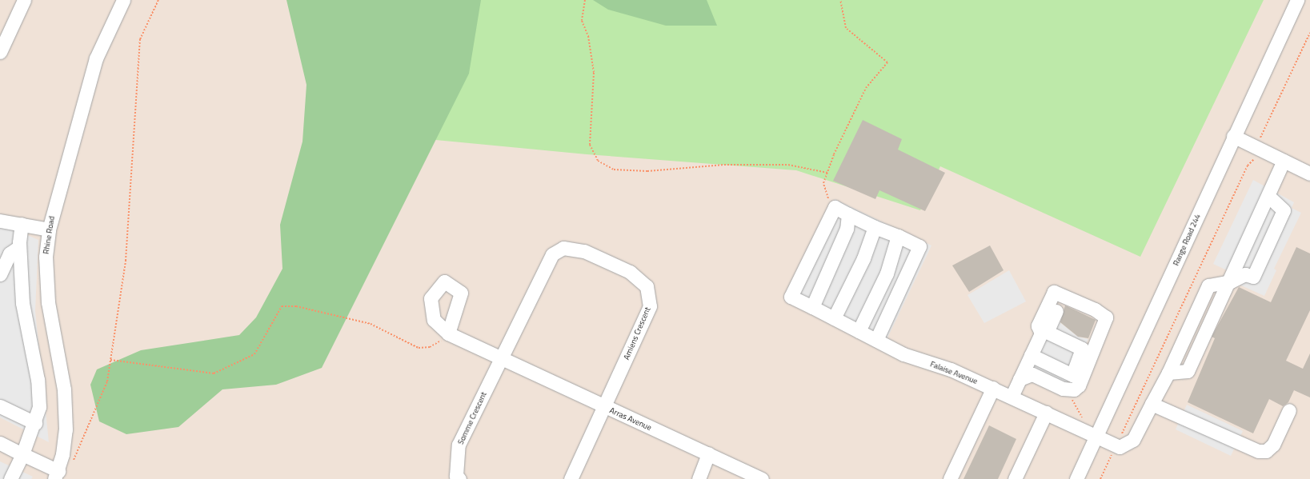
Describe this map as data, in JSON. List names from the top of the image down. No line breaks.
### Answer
{"streets":{"street":["Rhine Road","Range Road 244","Amiens Crescent","Falaise Avenue","Somme Crescent","Arras Avenue"]},"crossings":[["Range Road 244","Falaise Avenue"],["Amiens Crescent","Somme Crescent"],["Amiens Crescent","Arras Avenue"],["Somme Crescent","Arras Avenue"]]}
